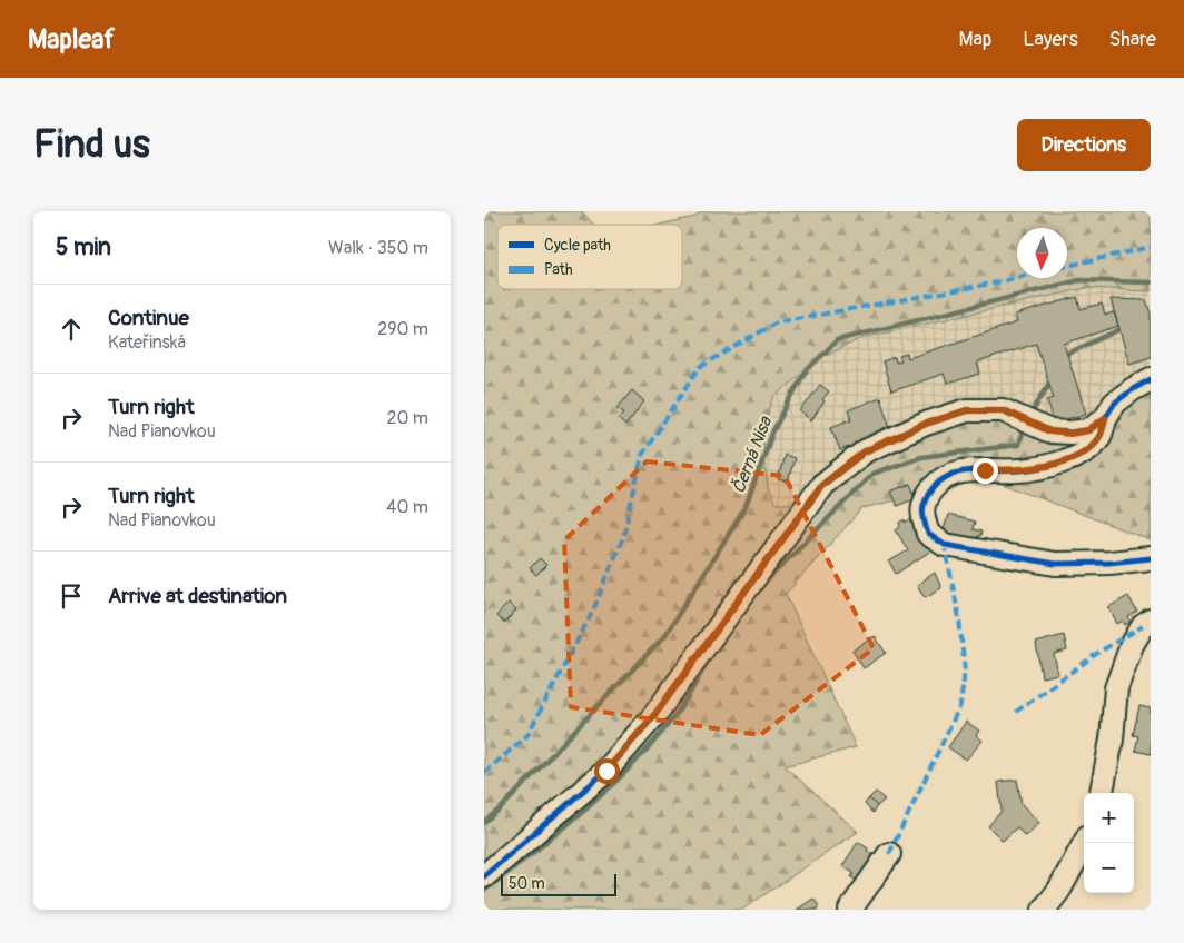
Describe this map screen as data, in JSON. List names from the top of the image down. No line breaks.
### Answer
{"water":["Černá Nisa"],"legend":["Cycle path","Path"],"scale_bar":"50 m","north":"bottom","page":{"header":"Mapleaf","nav":["Map","Layers","Share"],"buttons":"Directions","title":"Find us","heading":["5 min","Walk · 350 m"],"list":[["Continue","Kateřinská","290 m"],["Turn right","Nad Pianovkou","20 m"],["Turn right","Nad Pianovkou","40 m"],"Arrive at destination"],"map_buttons":["+","−"],"scale":"50 m"}}
